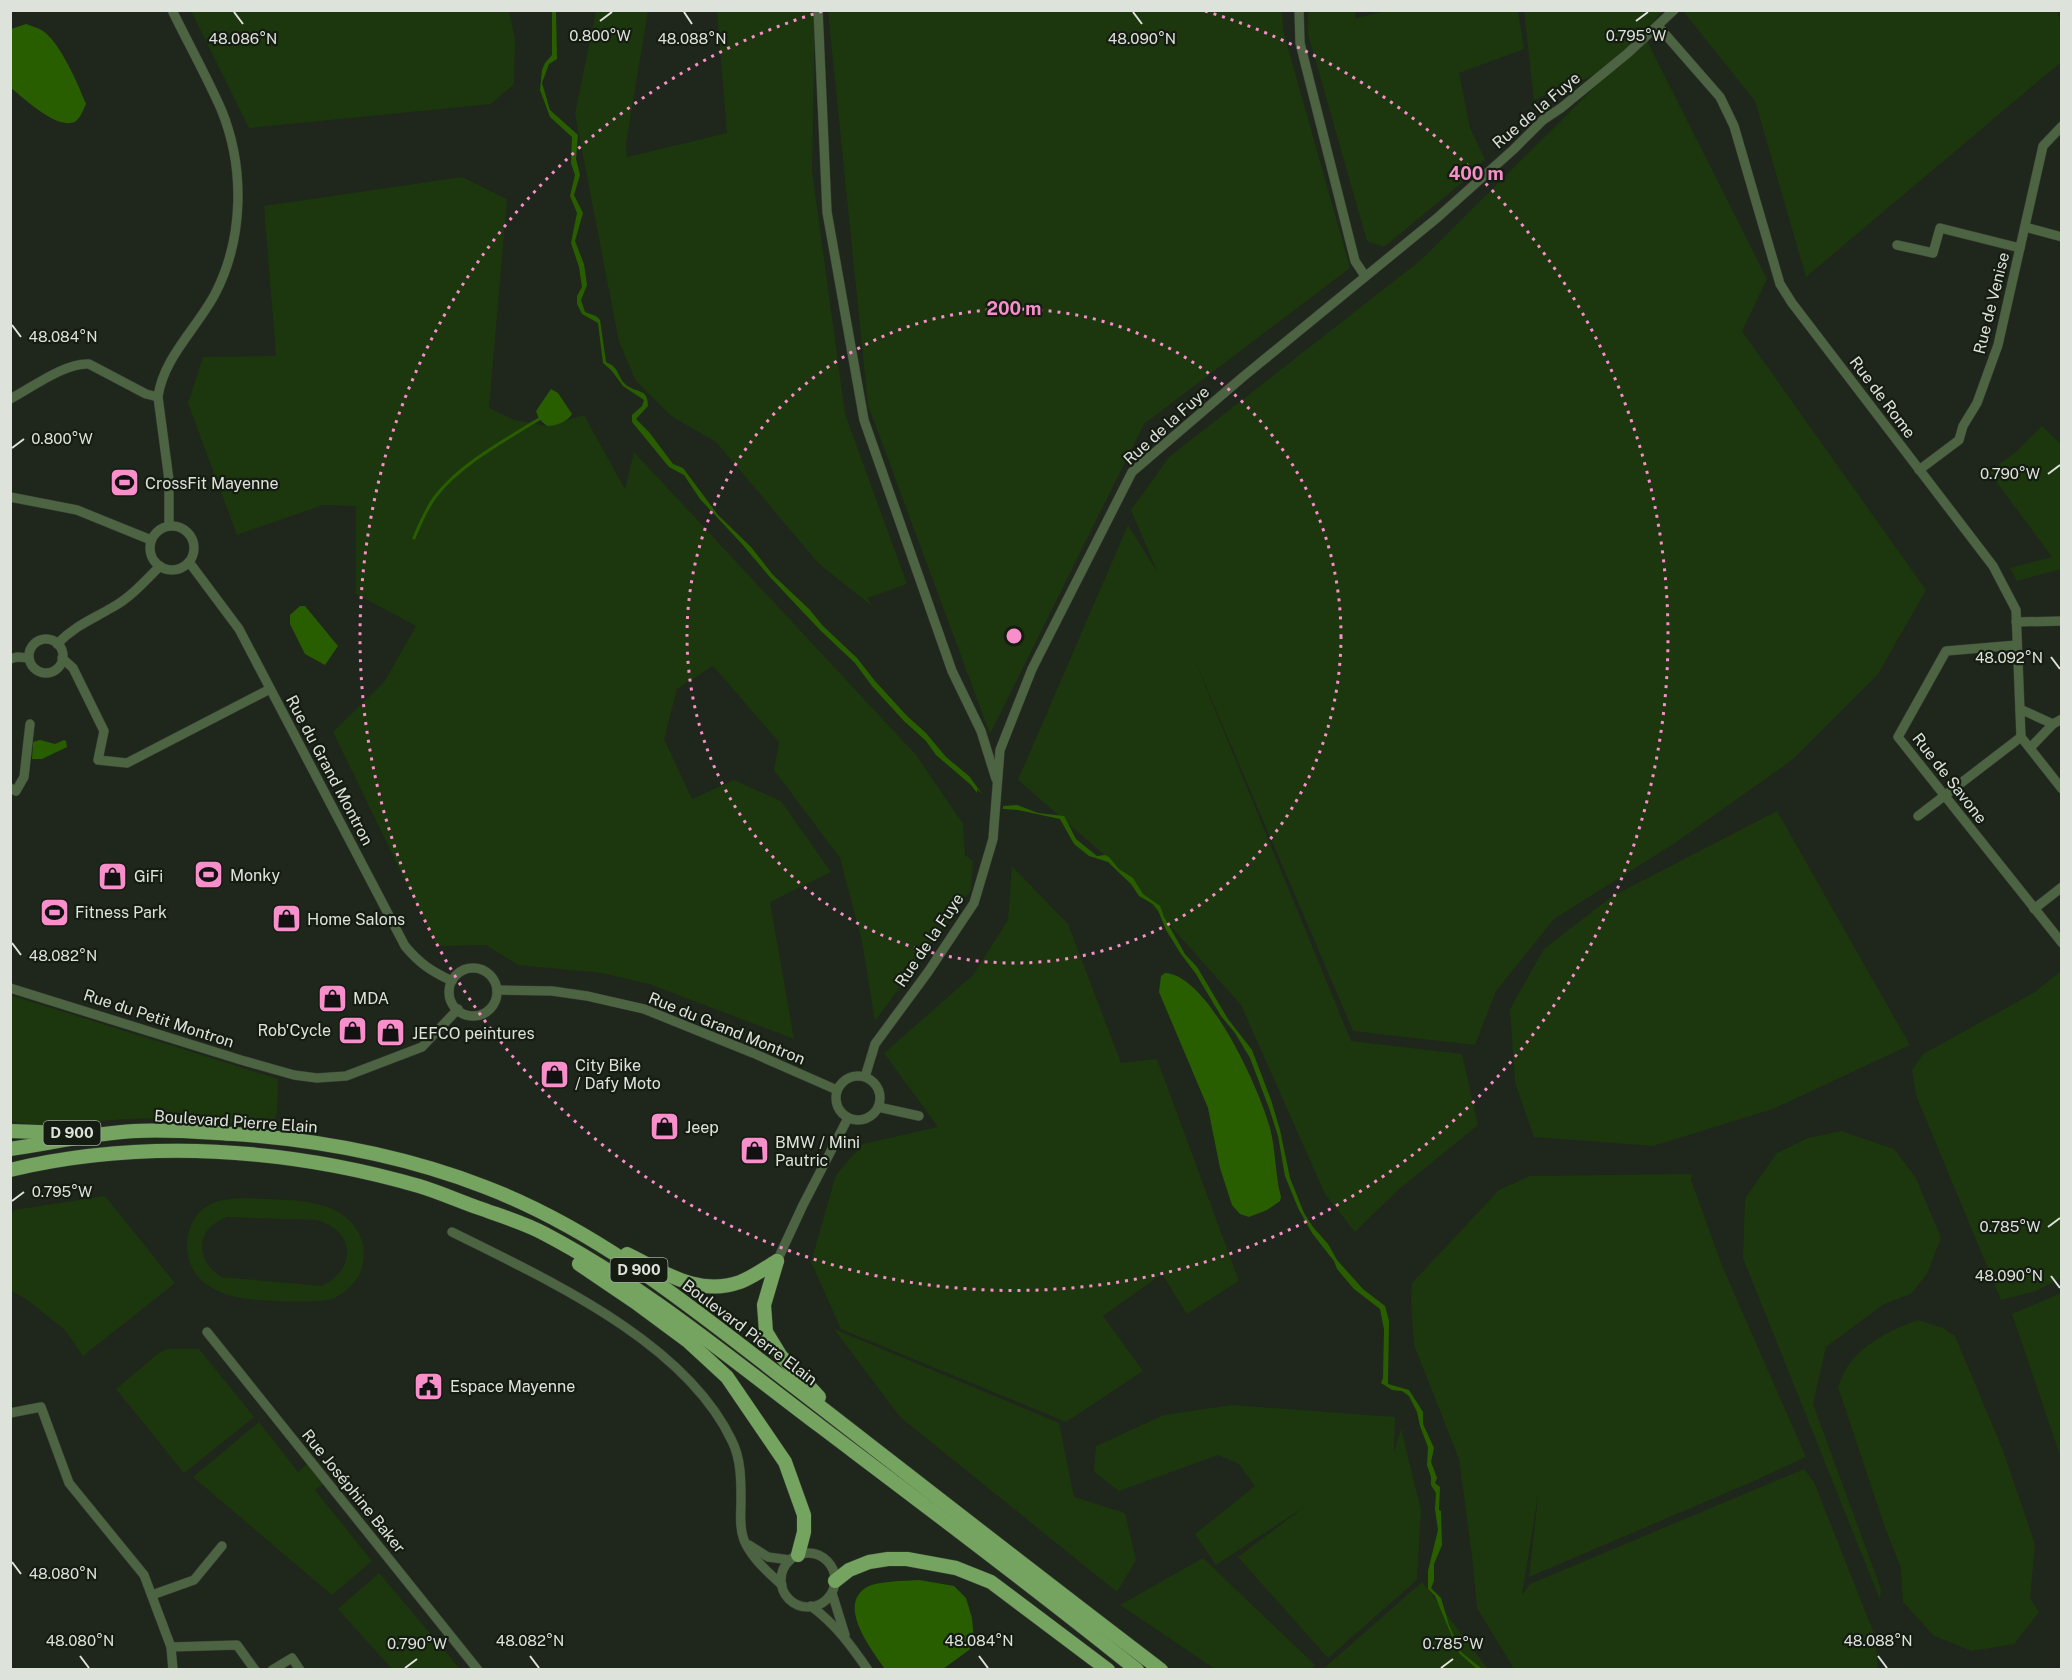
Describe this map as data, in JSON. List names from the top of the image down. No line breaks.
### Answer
{"streets":{"main road":["Boulevard Pierre Elain","D 900"],"street":["Rue de la Fuye","Rue de Venise","Rue de Rome","Rue du Grand Montron","Rue de Savone","Rue du Petit Montron","Rue Joséphine Baker"]},"crossings":[["Rue de la Fuye","Rue de Rome"],["Rue de la Fuye","Rue du Grand Montron"],["Rue de Venise","Rue de Rome"],["Rue de Rome","Rue de Savone"],["Rue du Grand Montron","Rue du Petit Montron"],["Boulevard Pierre Elain","D 900"]],"places":{"sports":["CrossFit Mayenne","Monky","Fitness Park"],"shop":["GiFi","Home Salons","MDA","Rob'Cycle","JEFCO peintures","City Bike / Dafy Moto","Jeep","BMW / Mini Pautric"],"public building":["Espace Mayenne"]},"coordinates":["0.800°W","0.795°W","48.086°N","48.088°N","48.090°N","48.084°N","0.790°W","48.092°N","48.082°N","0.785°W","48.080°N"],"rings":["400 m","200 m"]}
